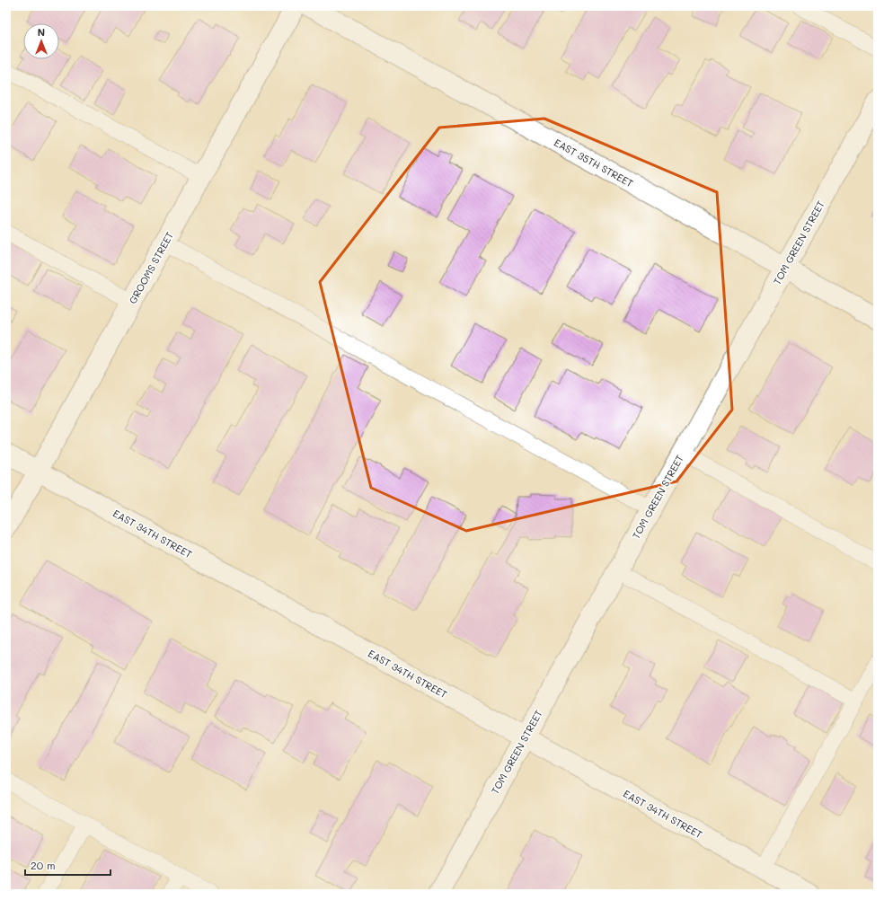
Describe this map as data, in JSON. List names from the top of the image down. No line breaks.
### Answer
{"streets":{"street":["EAST 35TH STREET","TOM GREEN STREET","GROOMS STREET","EAST 34TH STREET"]},"crossings":[["EAST 35TH STREET","TOM GREEN STREET"],["TOM GREEN STREET","EAST 34TH STREET"],["GROOMS STREET","EAST 34TH STREET"]],"scale_bar":"20 m","north":"top"}
